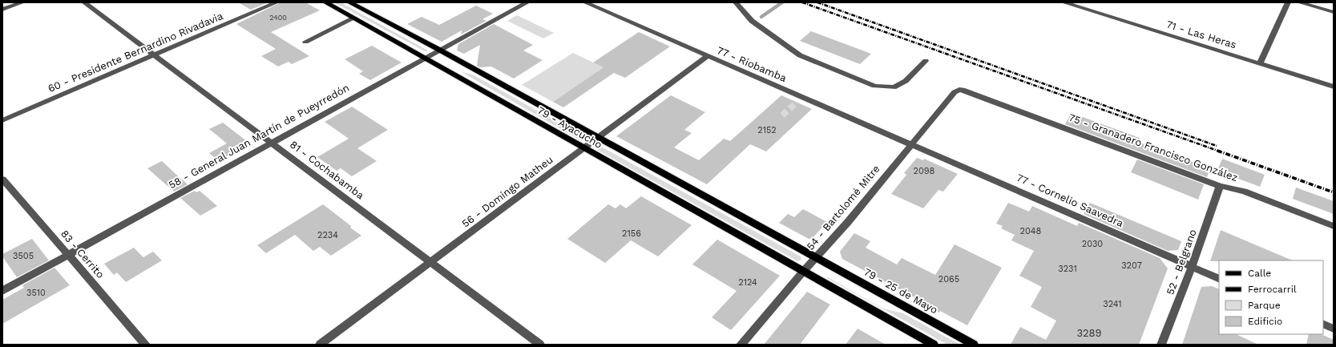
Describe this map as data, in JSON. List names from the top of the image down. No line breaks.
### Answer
{"streets":{"main road":["79 - Ayacucho","79 - 25 de Mayo"],"street":["71 - Las Heras","60 - Presidente Bernardino Rivadavia","77 - Riobamba","58 - General Juan Martín de Pueyrredón","75 - Granadero Francisco González","81 - Cochabamba","56 - Domingo Matheu","77 - Cornelio Saavedra","54 - Bartolomé Mitre","83 - Cerrito","52 - Belgrano"]},"crossings":[["60 - Presidente Bernardino Rivadavia","81 - Cochabamba"],["77 - Riobamba","56 - Domingo Matheu"],["77 - Riobamba","77 - Cornelio Saavedra"],["77 - Riobamba","54 - Bartolomé Mitre"],["79 - Ayacucho","58 - General Juan Martín de Pueyrredón"],["79 - Ayacucho","56 - Domingo Matheu"],["79 - Ayacucho","54 - Bartolomé Mitre"],["79 - Ayacucho","79 - 25 de Mayo"],["58 - General Juan Martín de Pueyrredón","81 - Cochabamba"],["58 - General Juan Martín de Pueyrredón","83 - Cerrito"],["75 - Granadero Francisco González","54 - Bartolomé Mitre"],["75 - Granadero Francisco González","52 - Belgrano"],["81 - Cochabamba","56 - Domingo Matheu"],["77 - Cornelio Saavedra","54 - Bartolomé Mitre"],["77 - Cornelio Saavedra","52 - Belgrano"],["54 - Bartolomé Mitre","79 - 25 de Mayo"]],"house_numbers":["2400","2152","2098","2048","2156","2234","2030","3505","3207","3231","2065","2124","3510","3241","3289"],"legend":["Calle","Ferrocarril","Parque","Edificio"]}
